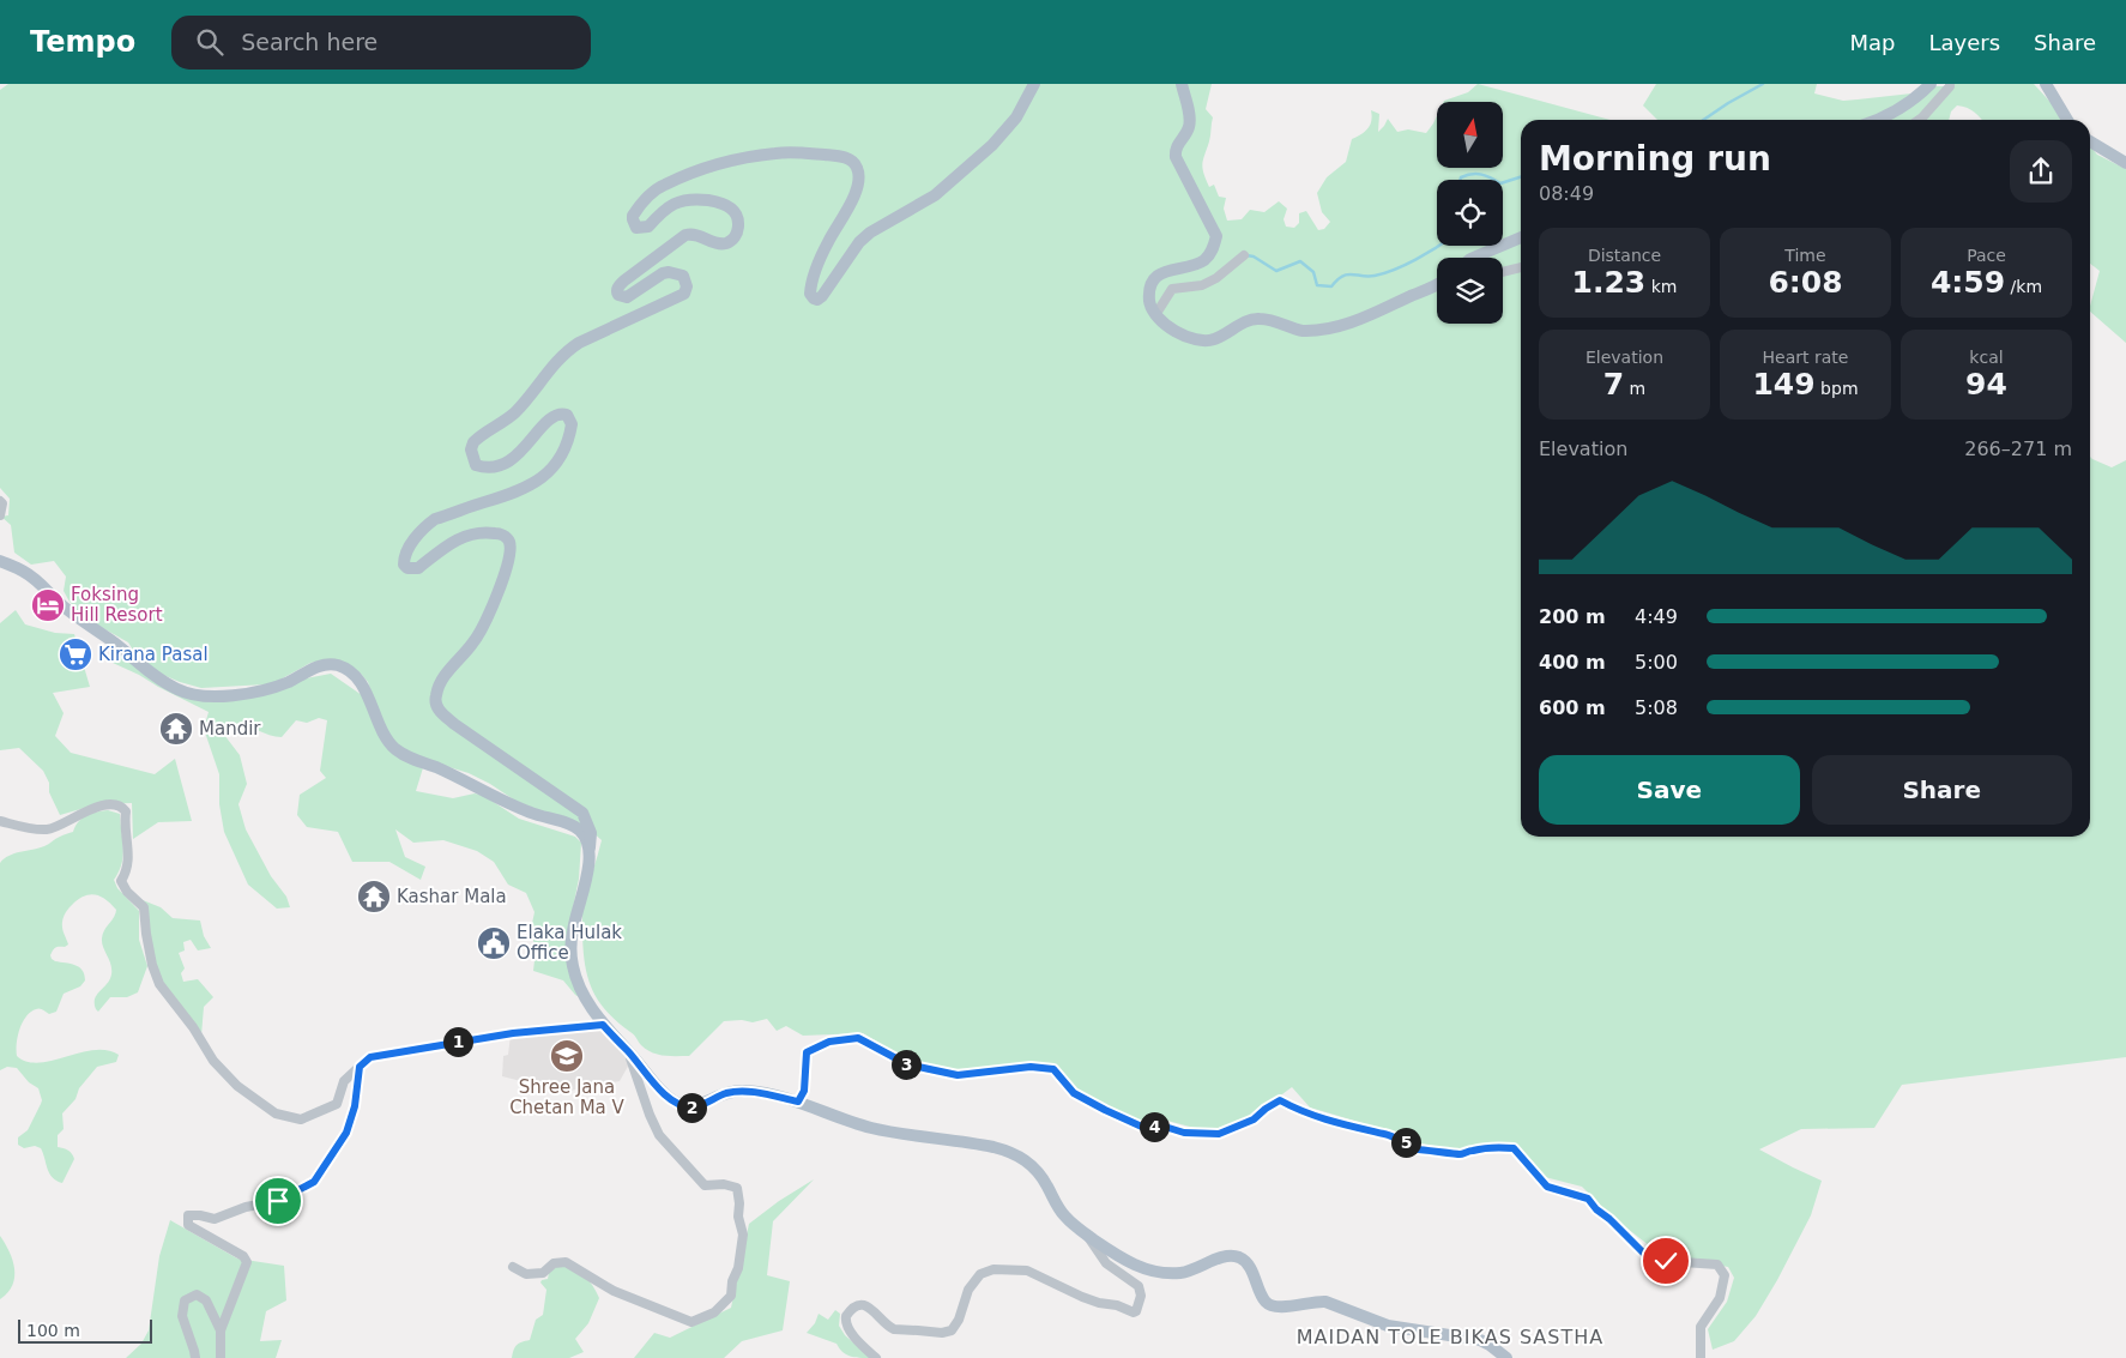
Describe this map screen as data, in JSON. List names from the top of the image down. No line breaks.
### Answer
{"districts":["MAIDAN TOLE BIKAS SASTHA"],"places":{"hotel":["Foksing Hill Resort"],"supermarket":["Kirana Pasal"],"temple":["Mandir","Kashar Mala"],"public building":["Elaka Hulak Office"],"school or university":["Shree Jana Chetan Ma V"]},"scale_bar":"100 m","north":"top","page":{"header":"Tempo","search":"Search here","nav":["Map","Layers","Share"],"heading":["Morning run","08:49"],"stats":[["Distance","1.23 km"],["Time","6:08"],["Pace","4:59 /km"],["Elevation","7 m"],["Heart rate","149 bpm"],["kcal","94"]],"chart":["Elevation","266–271 m"],"list":[{"name":"200 m","note":"4:49"},{"name":"400 m","note":"5:00"},{"name":"600 m","note":"5:08"}],"buttons":["Save","Share"],"pins":["1","3","2","4","5"],"scale":"100 m"}}
